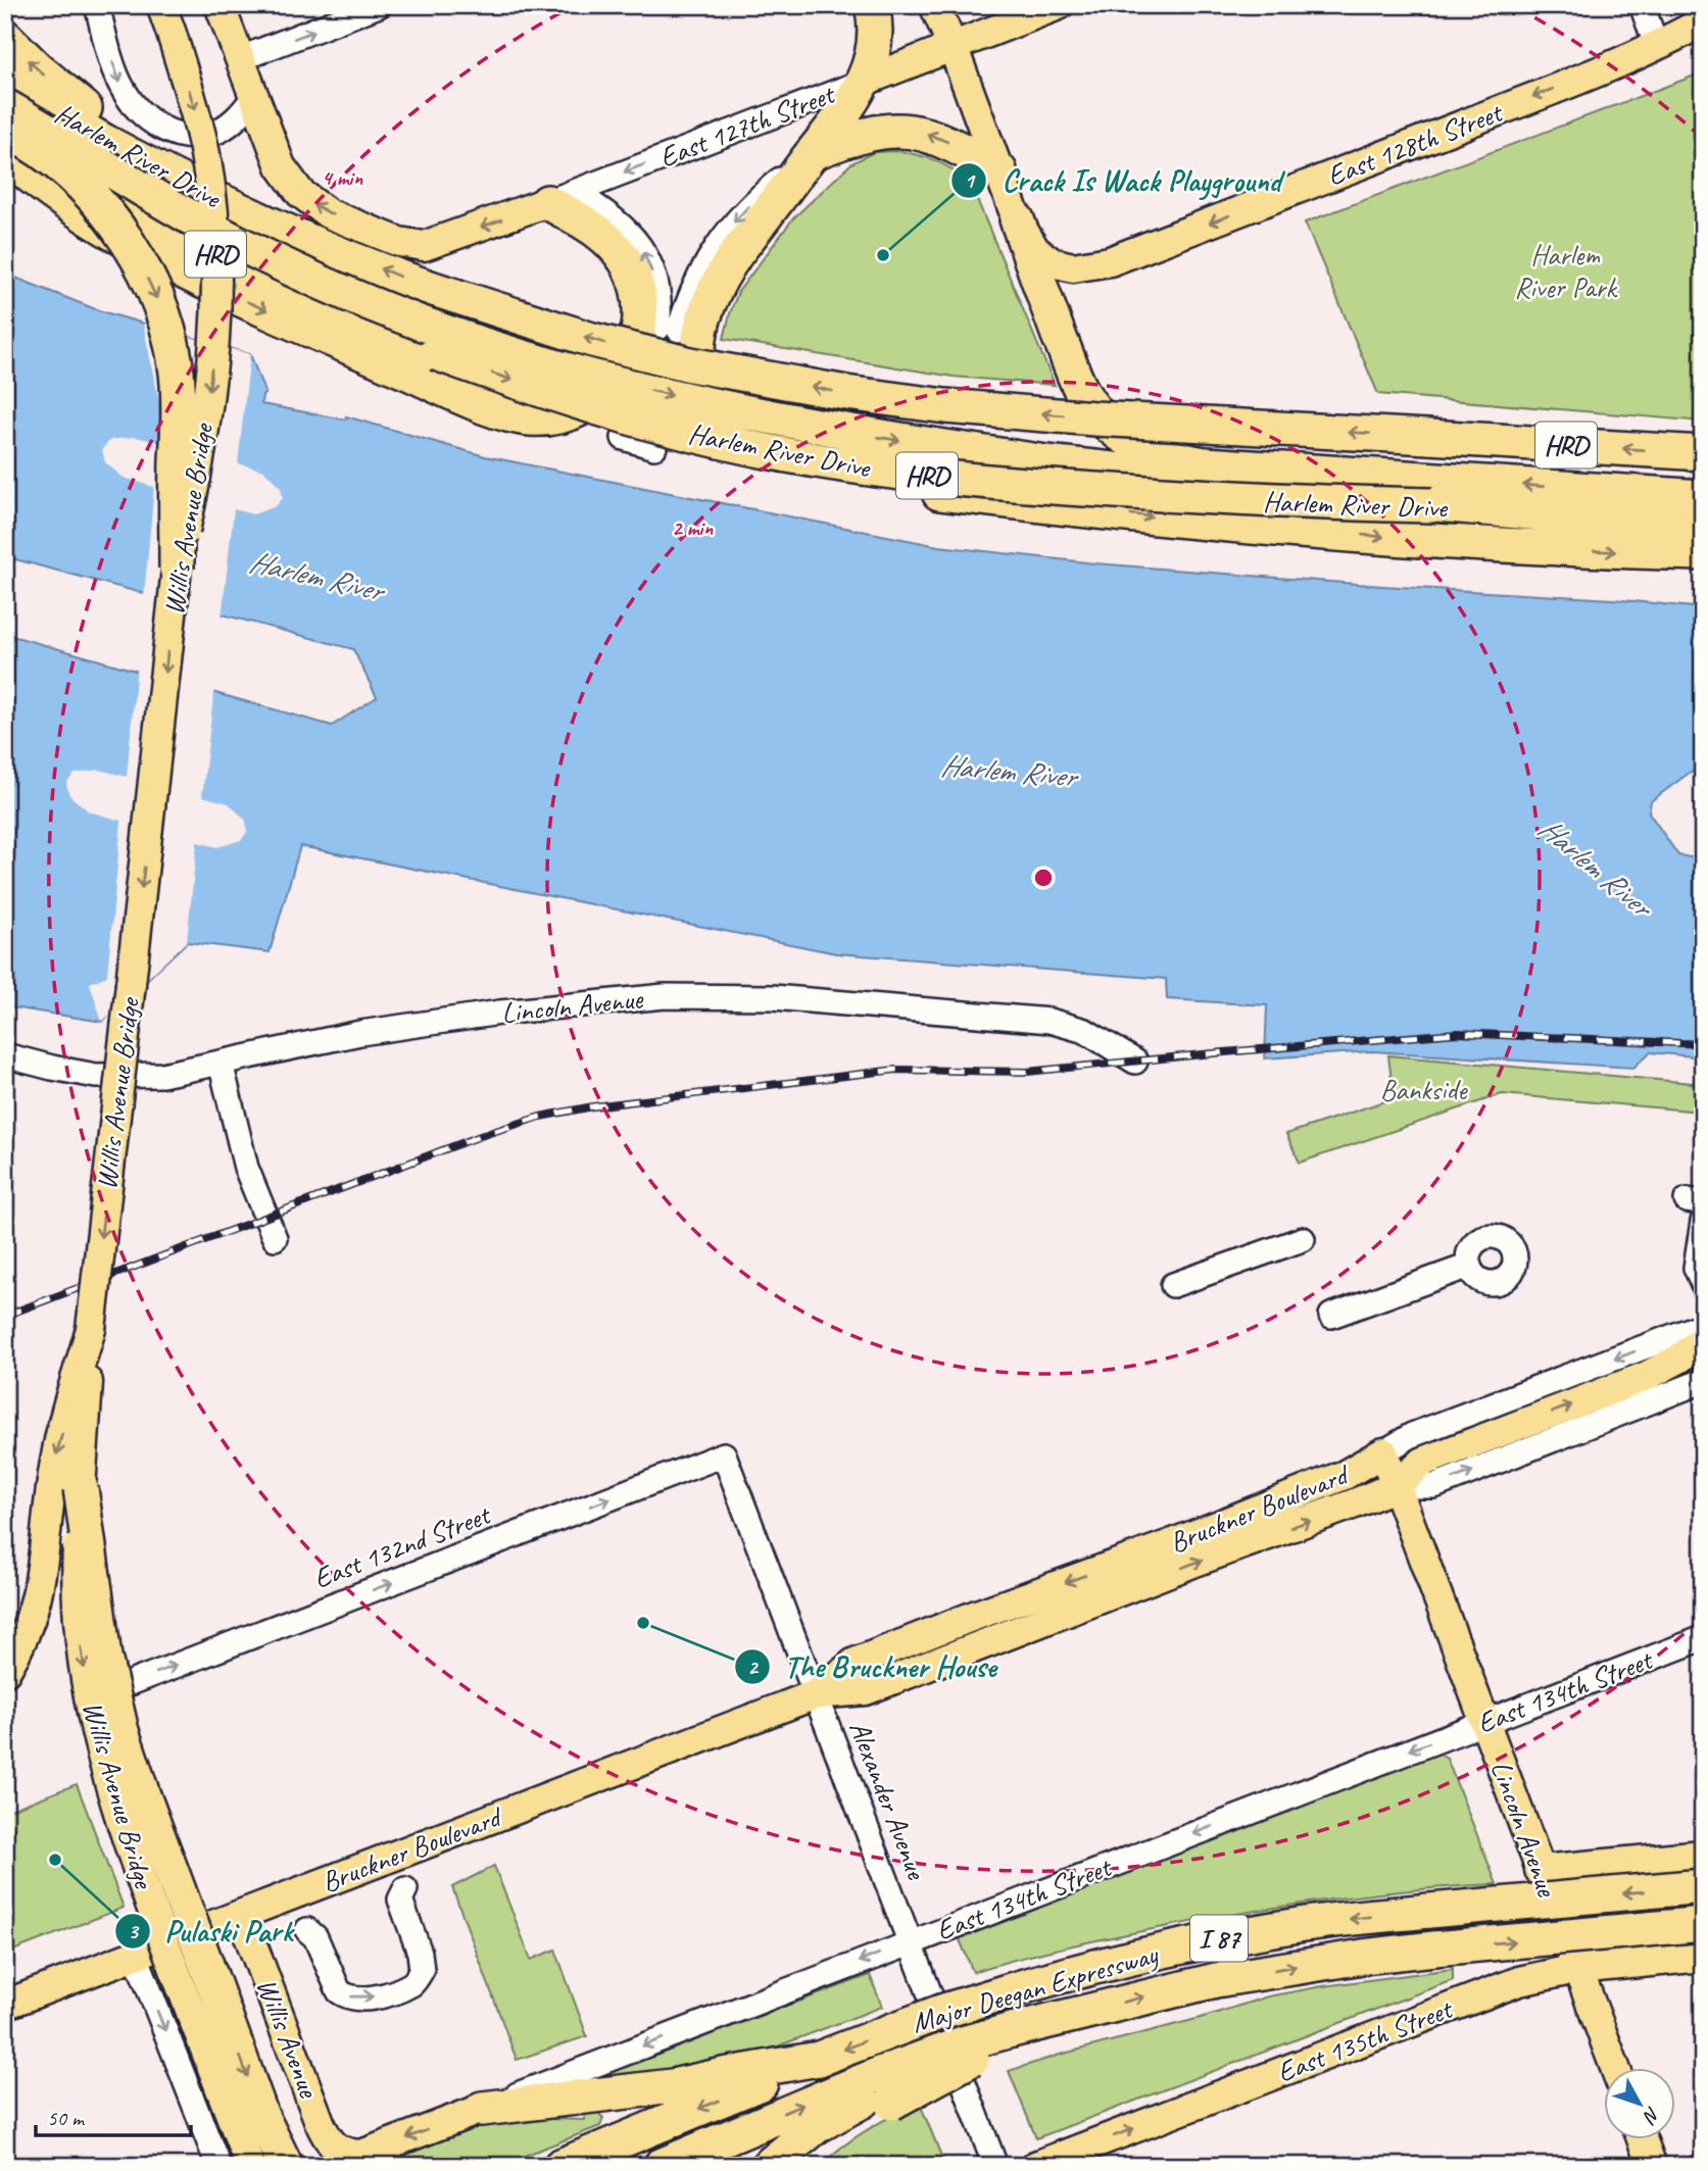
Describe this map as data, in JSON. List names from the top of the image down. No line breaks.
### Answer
{"streets":{"highway":["Harlem River Drive","HRD","I 87","Major Deegan Expressway"],"main road":["East 127th Street","East 128th Street","Willis Avenue Bridge","Lincoln Avenue","Bruckner Boulevard","East 134th Street","Willis Avenue","East 135th Street"],"street":["East 132nd Street","Alexander Avenue"]},"crossings":[["East 127th Street","East 128th Street"],["Lincoln Avenue","Bruckner Boulevard"],["Lincoln Avenue","East 134th Street"],["Lincoln Avenue","East 135th Street"],["Bruckner Boulevard","East 132nd Street"],["Bruckner Boulevard","Alexander Avenue"],["Bruckner Boulevard","Willis Avenue"],["East 132nd Street","Alexander Avenue"],["East 134th Street","Alexander Avenue"],["East 134th Street","Willis Avenue"]],"one_way":["East 127th Street","East 128th Street","Willis Avenue Bridge","East 134th Street","East 135th Street"],"water":["Harlem River"],"parks":["Harlem River Park","Bankside"],"places":["Crack Is Wack Playground","The Bruckner House","Pulaski Park"],"scale_bar":"50 m","north":"bottom right","rings":["4 min","2 min"]}
